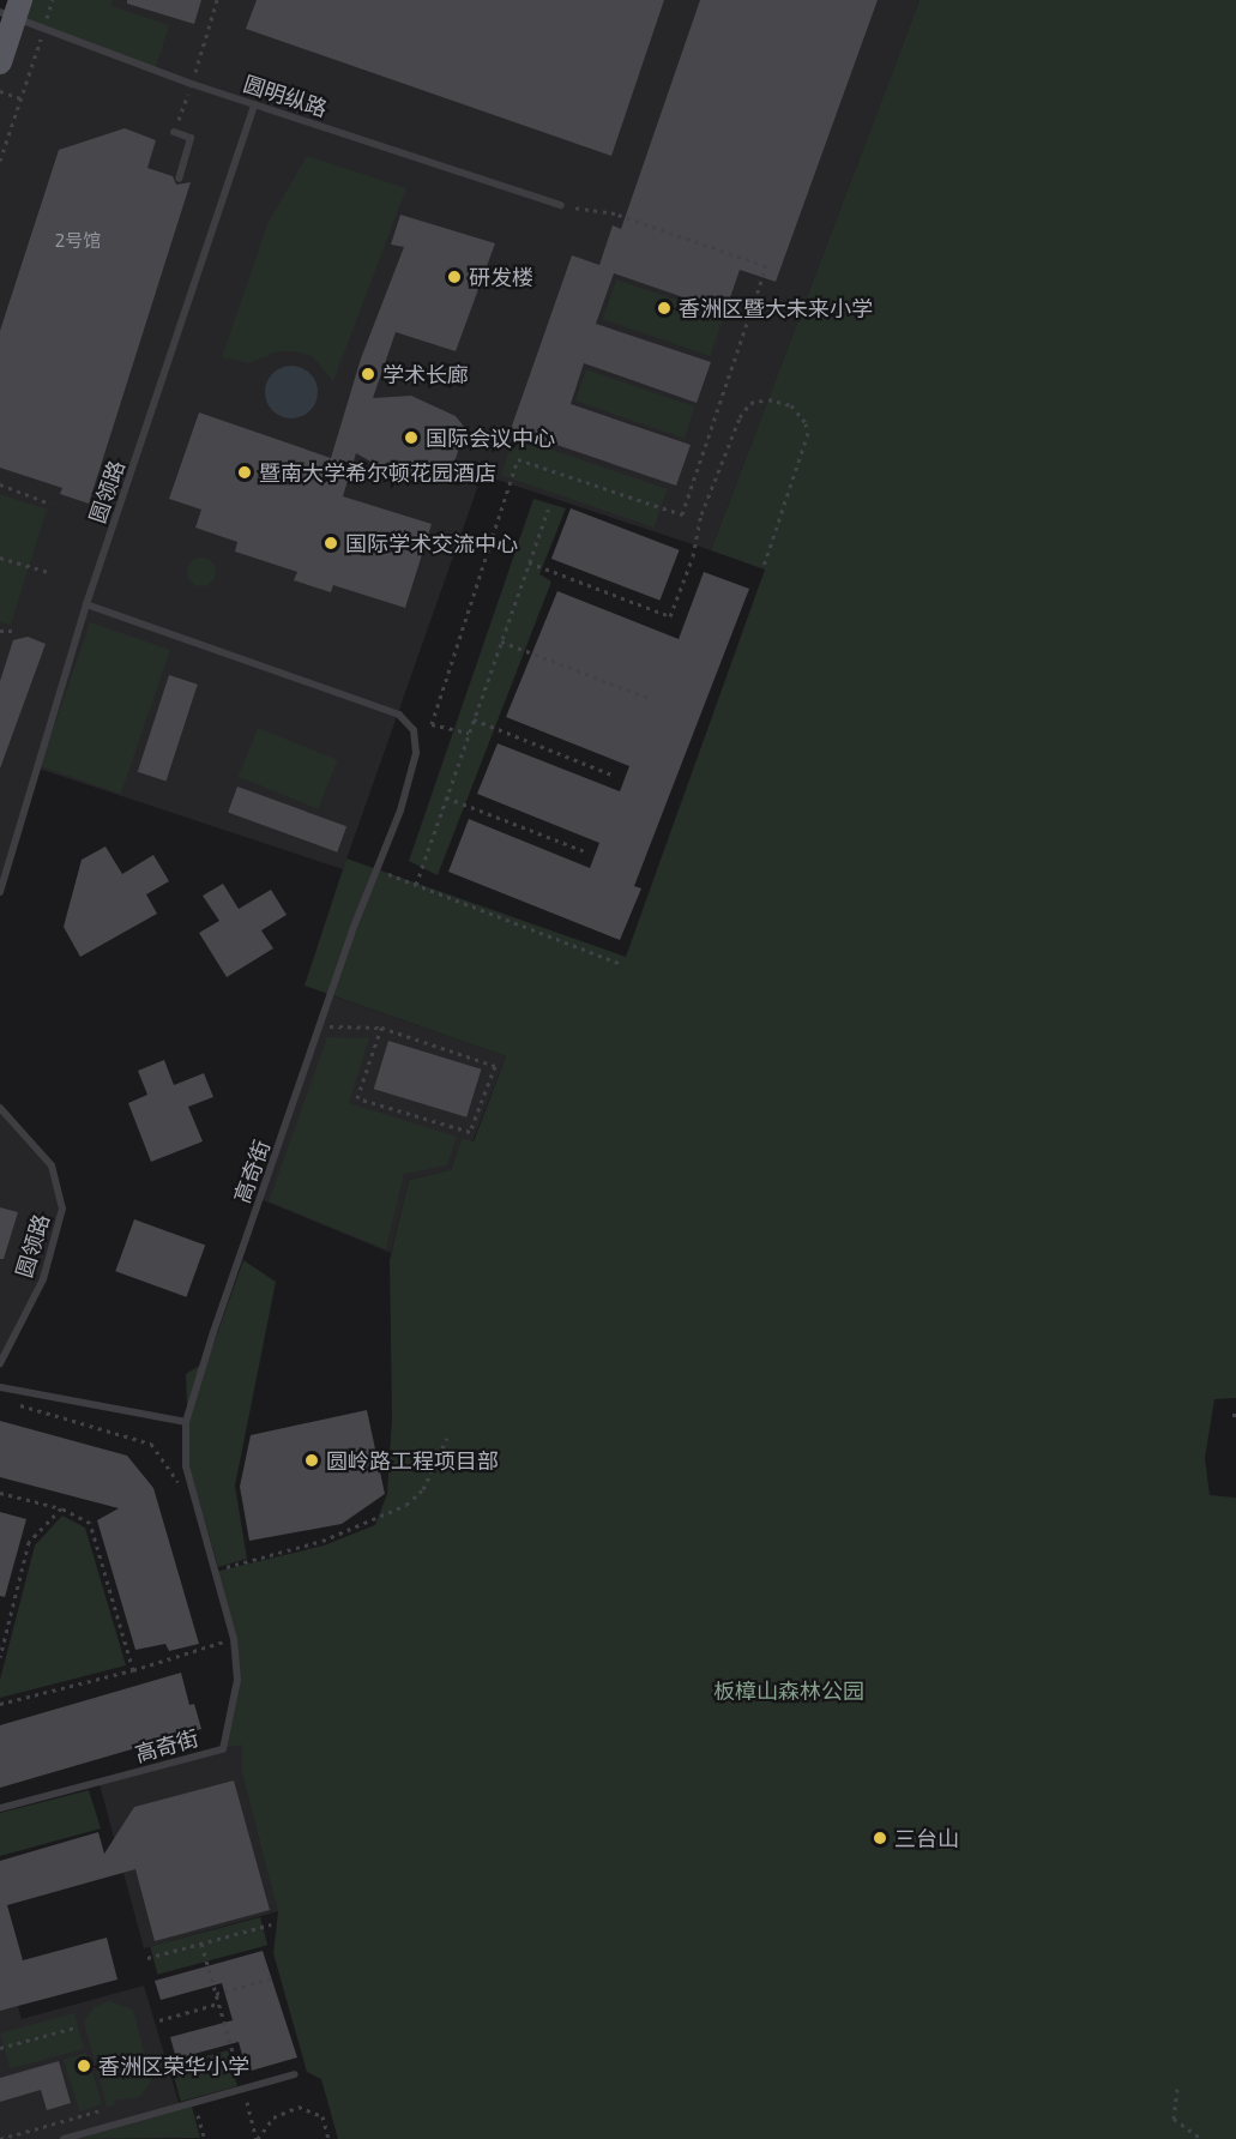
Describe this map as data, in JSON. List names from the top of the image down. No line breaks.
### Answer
{"streets":{"lane":["圆明纵路","圆领路","高奇街"]},"crossings":[["圆明纵路","圆领路"]],"parks":["板樟山森林公园"],"places":["研发楼","香洲区暨大未来小学","学术长廊","国际会议中心","暨南大学希尔顿花园酒店","国际学术交流中心","圆岭路工程项目部","三台山","香洲区荣华小学"],"house_numbers":["2号馆"]}
